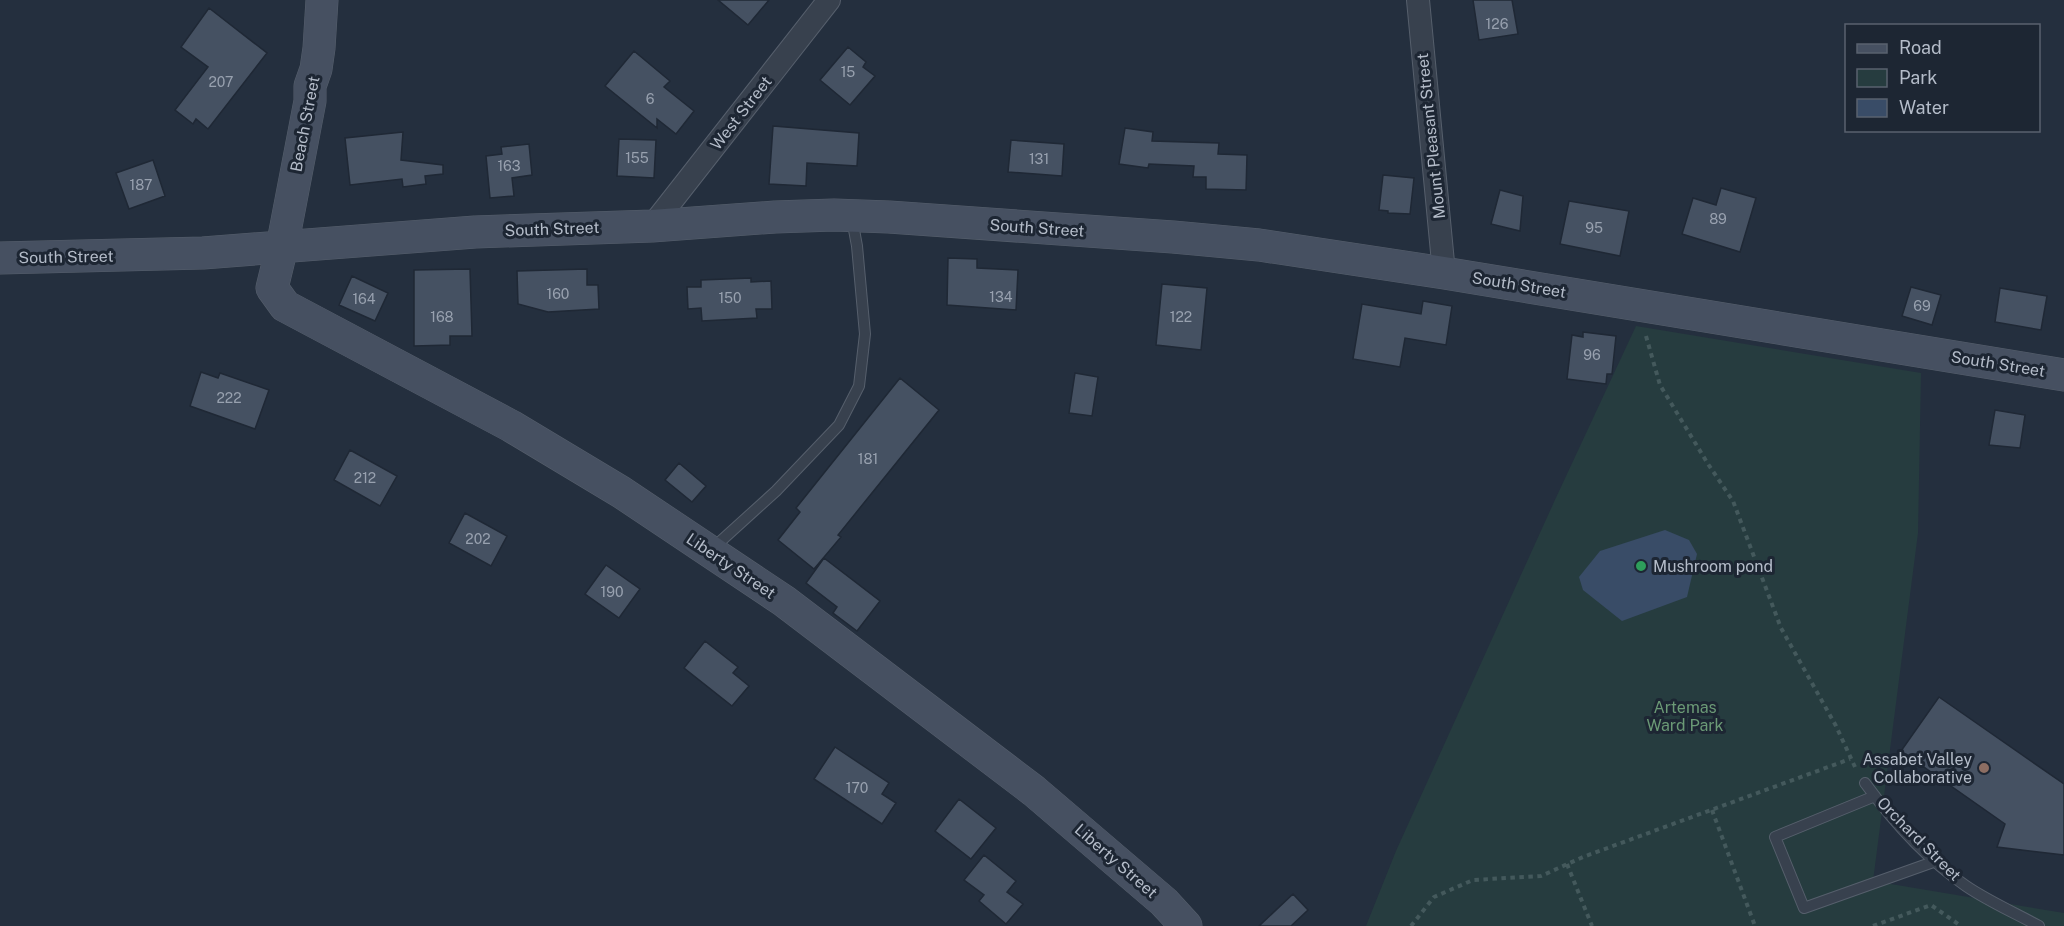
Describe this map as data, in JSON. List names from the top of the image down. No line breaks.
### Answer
{"streets":{"main road":["Beach Street","South Street","Liberty Street"],"street":["West Street","Mount Pleasant Street"],"lane":["Orchard Street"]},"crossings":[["West Street","South Street"],["Beach Street","South Street"],["Beach Street","Liberty Street"],["Mount Pleasant Street","South Street"],["South Street","Liberty Street"]],"parks":["Artemas Ward Park"],"places":["Mushroom pond","Assabet Valley Collaborative"],"house_numbers":["126","15","207","6","155","131","163","187","89","95","160","134","150","164","69","168","122","96","222","181","212","202","190","170"],"legend":["Road","Park","Water"]}
